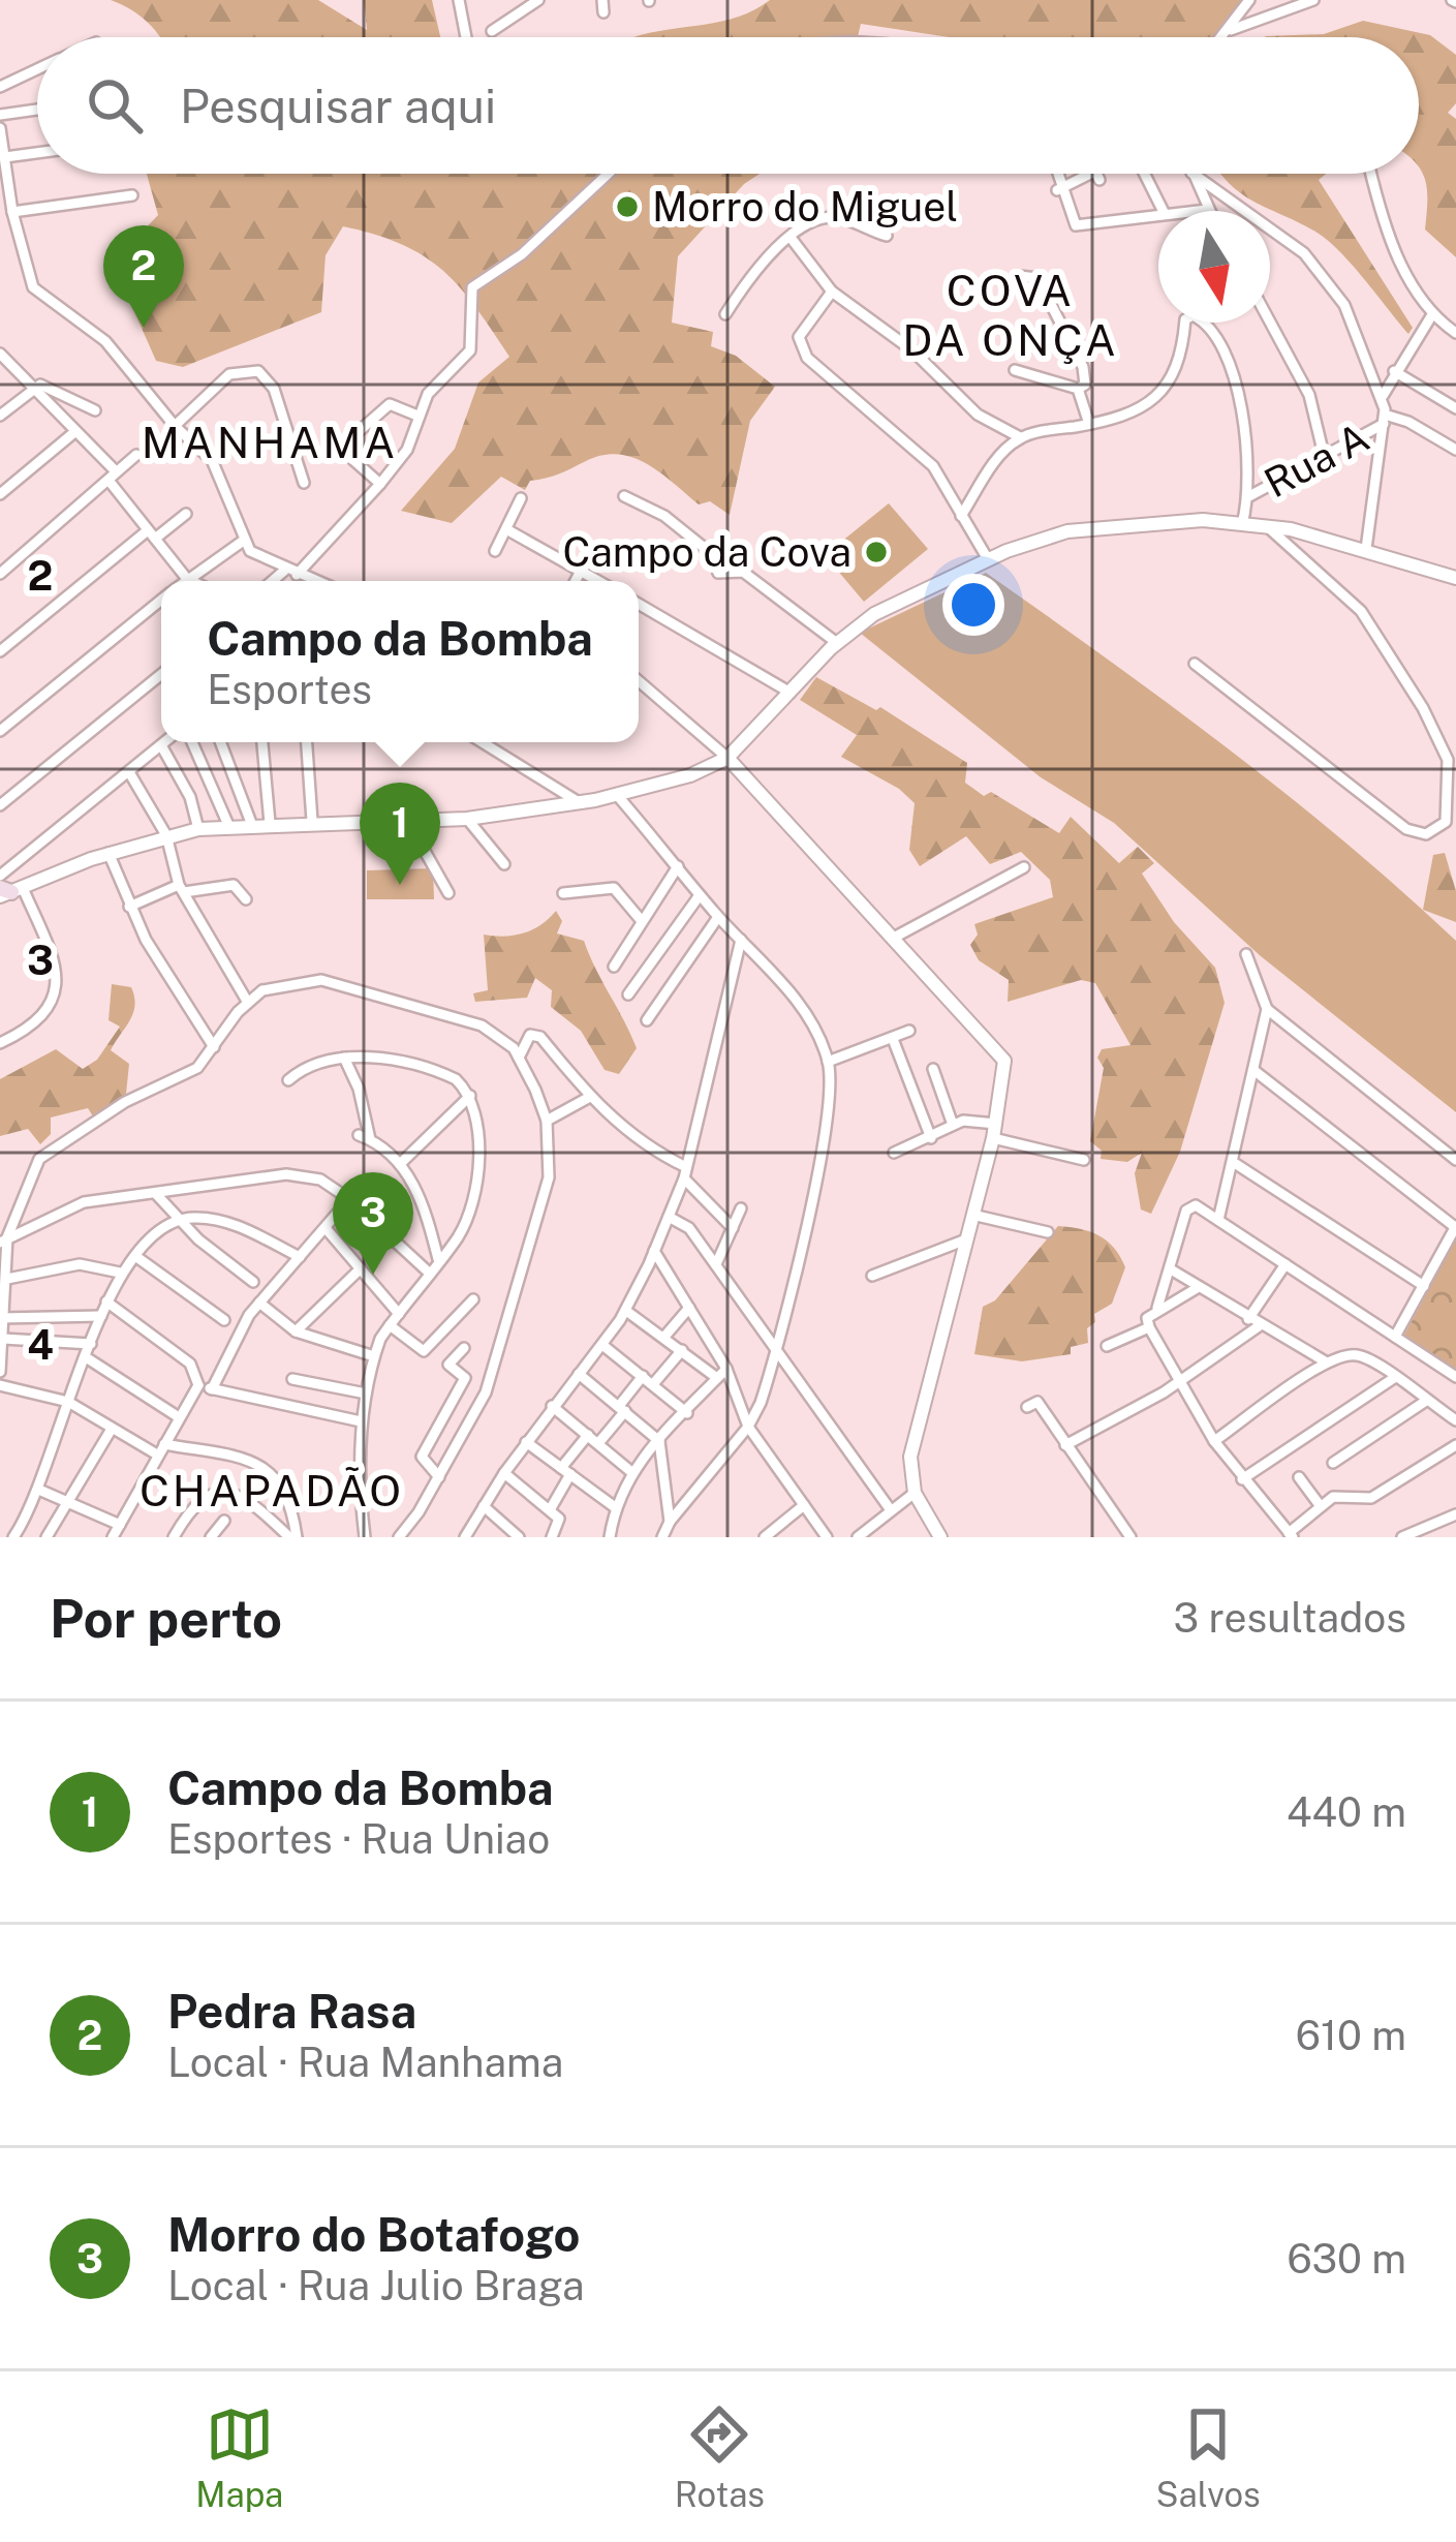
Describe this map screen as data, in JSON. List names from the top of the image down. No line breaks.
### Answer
{"streets":{"street":["Rua A"]},"districts":["COVA DA ONÇA","MANHAMA","CHAPADÃO"],"places":["Morro do Miguel","Campo da Cova"],"north":"bottom","page":{"search":"Pesquisar aqui","pins":["2","1","3"],"popup":["Campo da Bomba","Esportes"],"heading":["Por perto","3 resultados"],"list":[{"mark":"1","name":"Campo da Bomba","note":"Esportes · Rua Uniao","value":"440 m"},{"mark":"2","name":"Pedra Rasa","note":"Local · Rua Manhama","value":"610 m"},{"mark":"3","name":"Morro do Botafogo","note":"Local · Rua Julio Braga","value":"630 m"}],"nav":["Mapa","Rotas","Salvos"]},"grid":{"rows":["2","3","4"]}}
